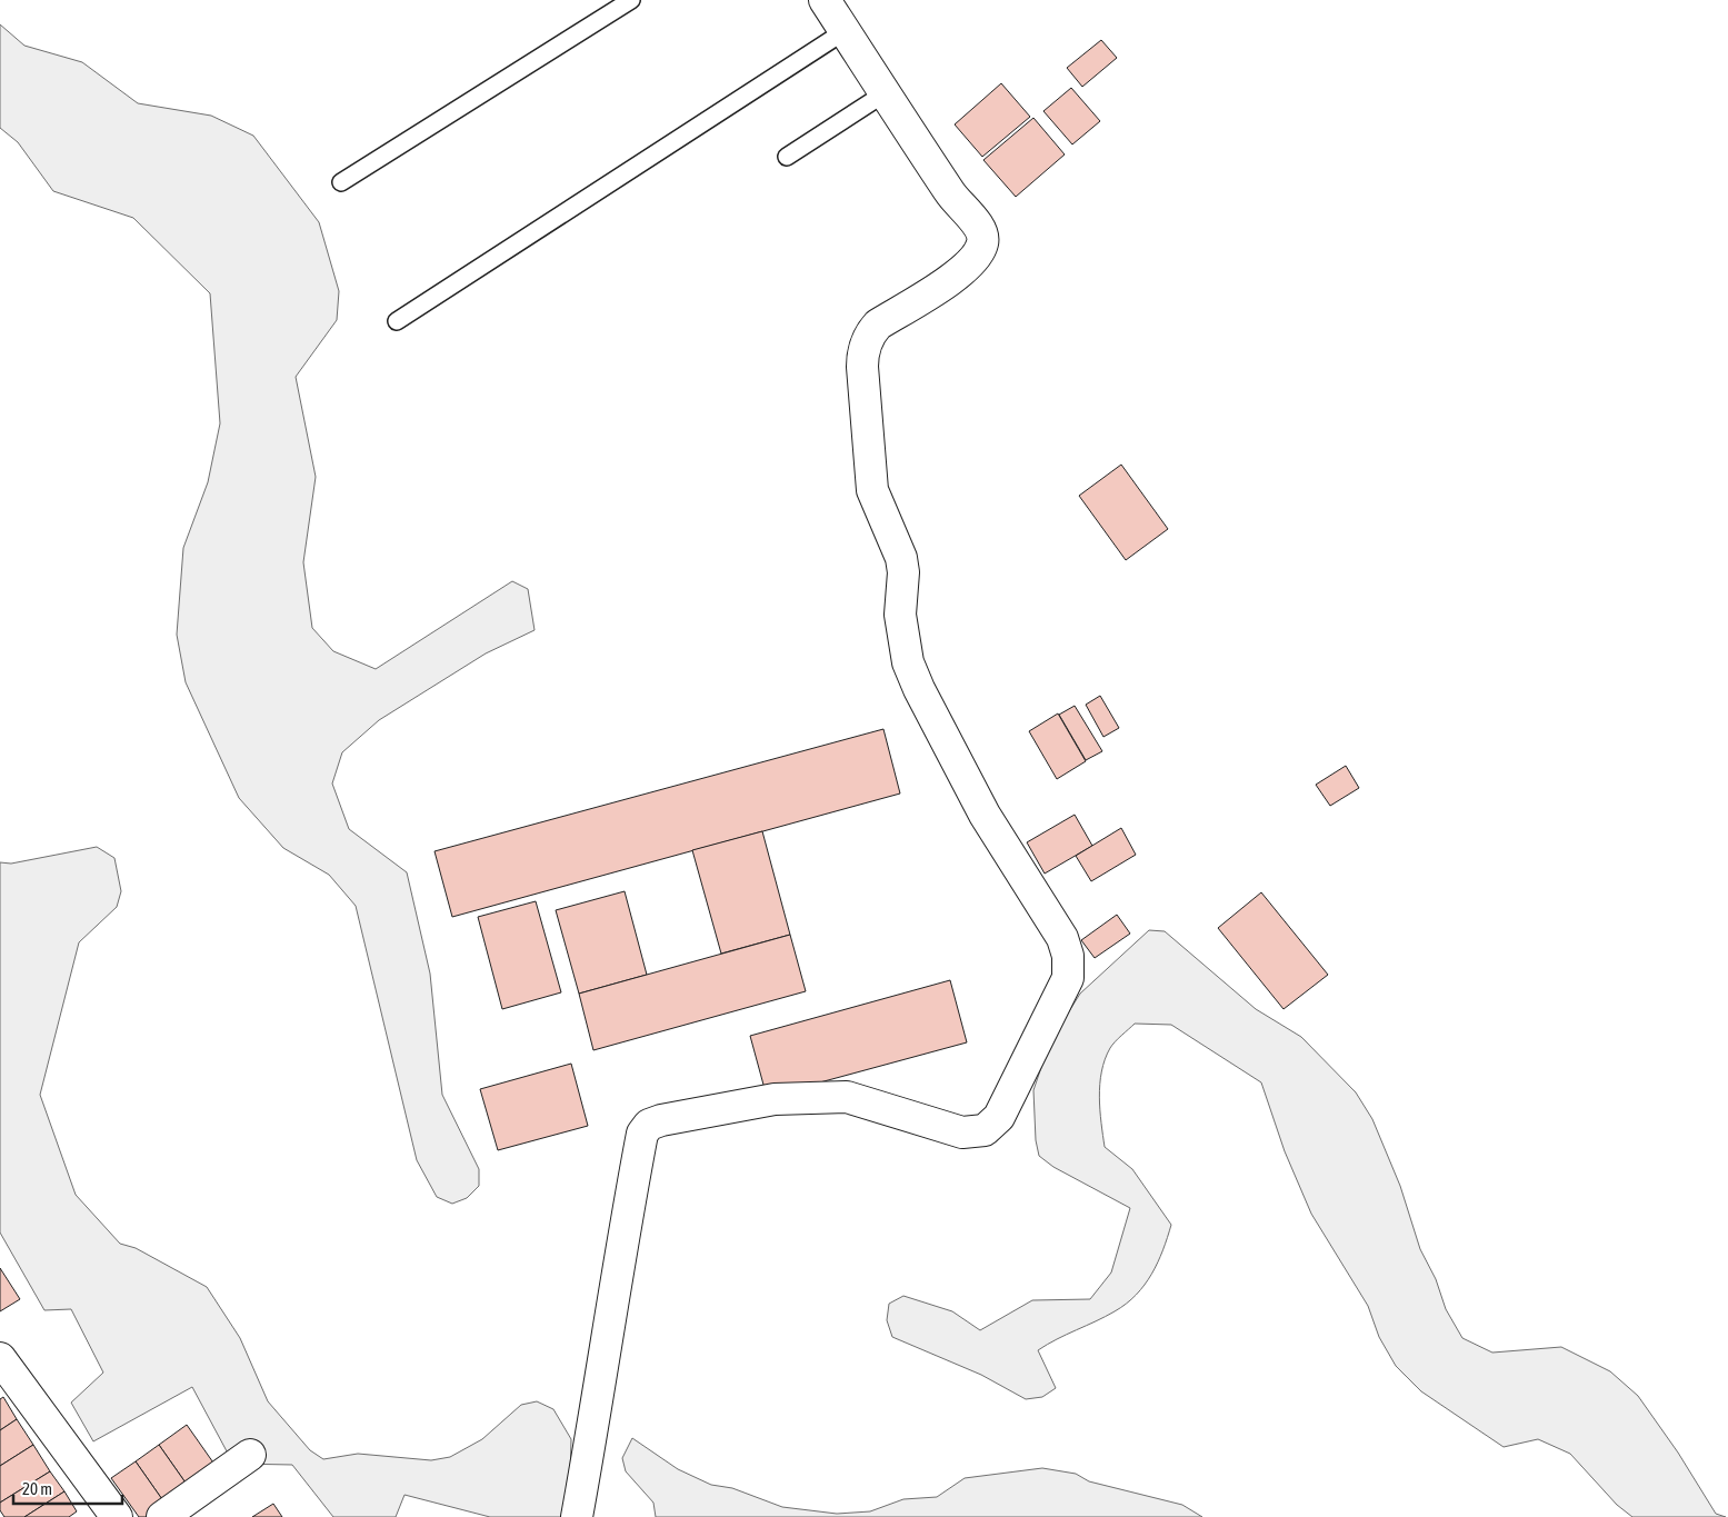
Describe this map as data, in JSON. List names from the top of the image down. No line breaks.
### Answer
{"scale_bar":"20 m"}
